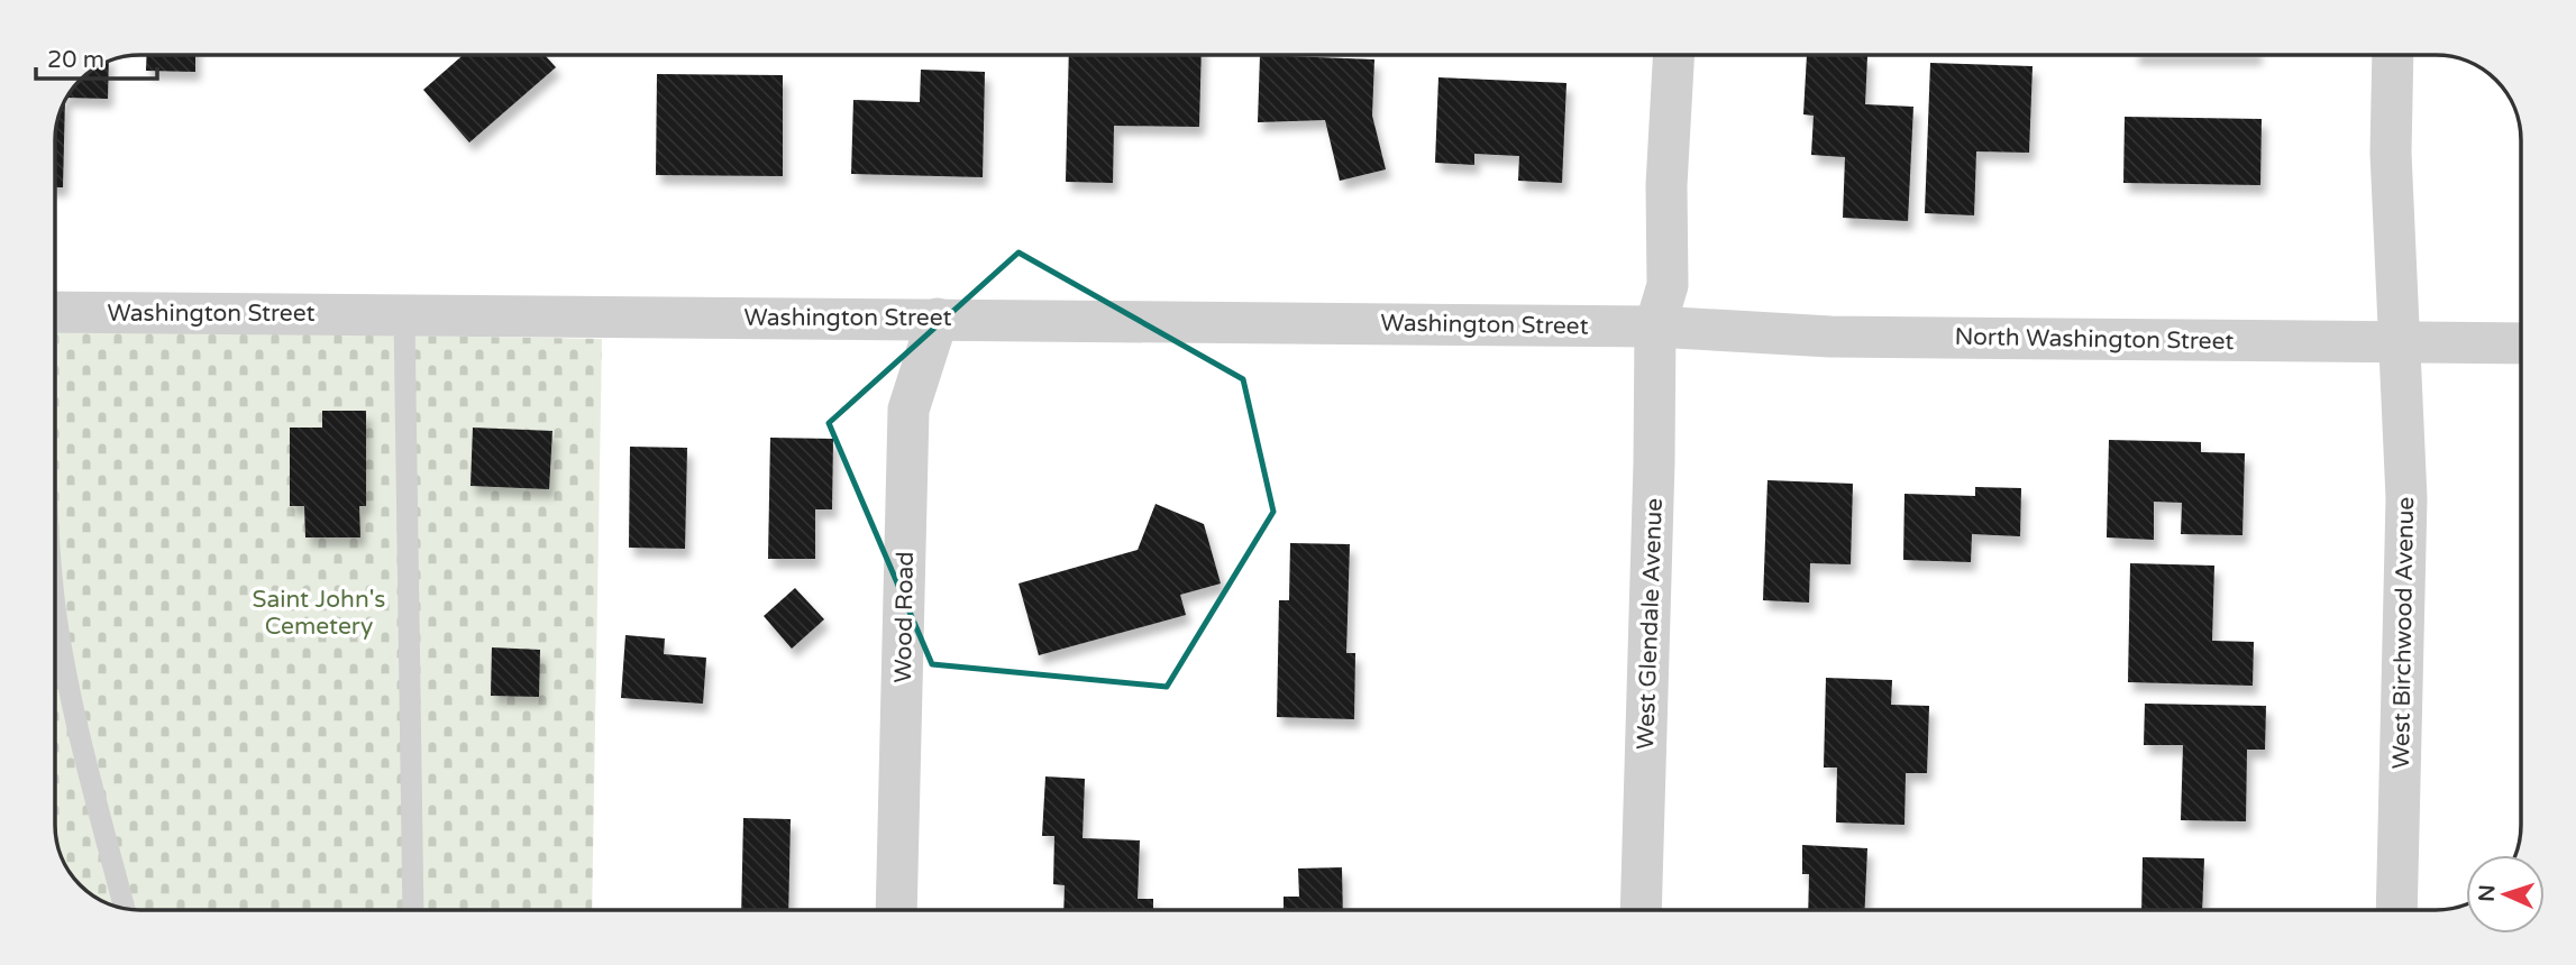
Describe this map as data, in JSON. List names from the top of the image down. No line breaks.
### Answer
{"streets":{"street":["Washington Street","North Washington Street","Wood Road","West Glendale Avenue","West Birchwood Avenue"]},"crossings":[["Washington Street","North Washington Street"],["Washington Street","Wood Road"],["Washington Street","West Glendale Avenue"],["North Washington Street","West Glendale Avenue"],["North Washington Street","West Birchwood Avenue"]],"parks":["Saint John's Cemetery"],"scale_bar":"20 m","north":"left"}
